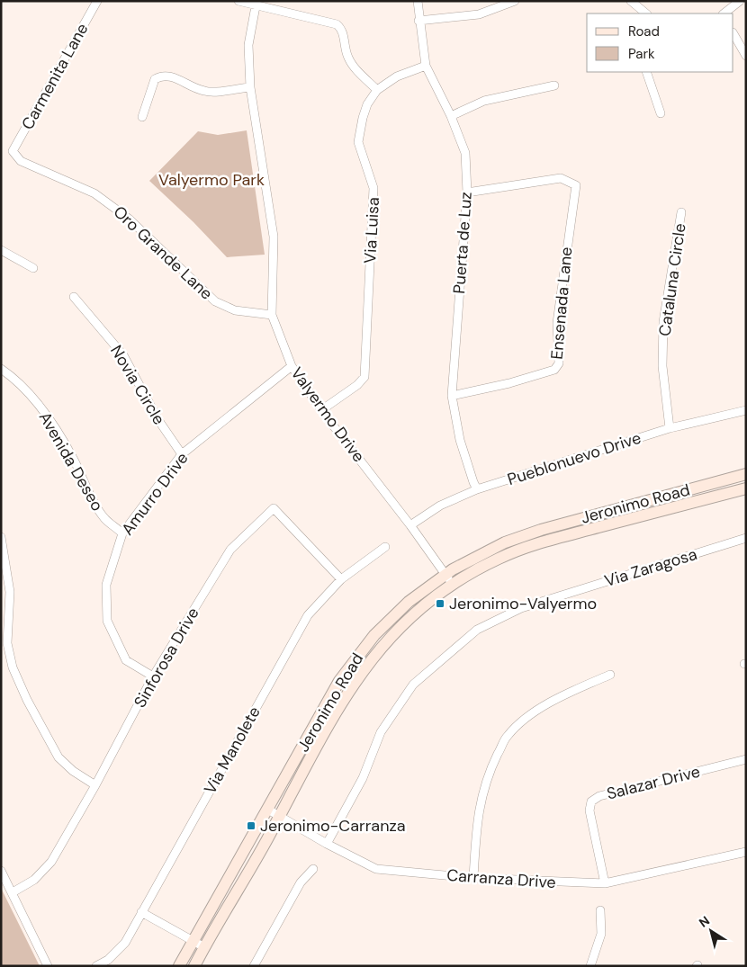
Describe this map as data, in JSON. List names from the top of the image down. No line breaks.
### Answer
{"streets":{"main road":["Jeronimo Road"],"street":["Carmenita Lane","Via Luisa","Puerta de Luz","Oro Grande Lane","Cataluna Circle","Ensenada Lane","Novia Circle","Valyermo Drive","Pueblonuevo Drive","Avenida Deseo","Amurro Drive","Via Zaragosa","Sinforosa Drive","Via Manolete","Salazar Drive","Carranza Drive"]},"crossings":[["Carmenita Lane","Oro Grande Lane"],["Via Luisa","Puerta de Luz"],["Via Luisa","Valyermo Drive"],["Puerta de Luz","Ensenada Lane"],["Puerta de Luz","Pueblonuevo Drive"],["Oro Grande Lane","Valyermo Drive"],["Cataluna Circle","Pueblonuevo Drive"],["Novia Circle","Amurro Drive"],["Valyermo Drive","Pueblonuevo Drive"],["Valyermo Drive","Amurro Drive"],["Valyermo Drive","Jeronimo Road"],["Avenida Deseo","Amurro Drive"],["Amurro Drive","Sinforosa Drive"],["Jeronimo Road","Carranza Drive"],["Via Zaragosa","Carranza Drive"],["Sinforosa Drive","Via Manolete"],["Salazar Drive","Carranza Drive"]],"parks":["Valyermo Park"],"places":{"transit":["Jeronimo-Valyermo","Jeronimo-Carranza"]},"legend":["Road","Park"],"north":"top left"}
